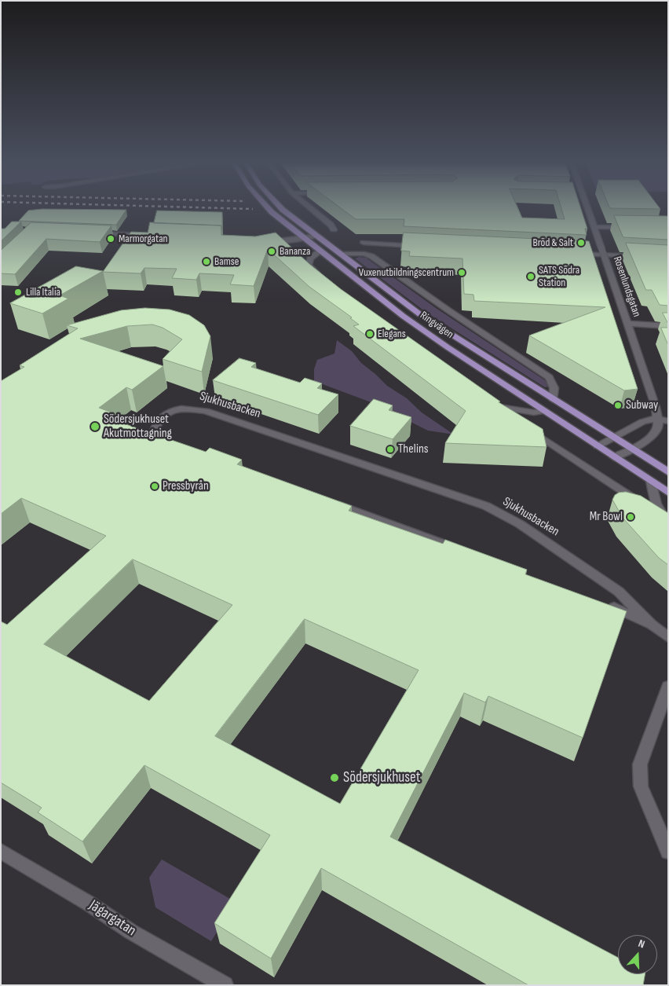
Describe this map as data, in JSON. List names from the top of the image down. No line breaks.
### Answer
{"streets":{"main road":["Ringvägen"],"street":["Rosenlundsgatan","Sjukhusbacken","Jägargatan"]},"crossings":[["Rosenlundsgatan","Ringvägen"]],"places":["Marmorgatan","Bröd & Salt","Bananza","Bamse","Vuxenutbildningscentrum","SATS Södra Station","Lilla Italia","Elegans","Subway","Södersjukhuset Akutmottagning","Thelins","Pressbyrån","Mr Bowl","Södersjukhuset"],"north":"top"}
